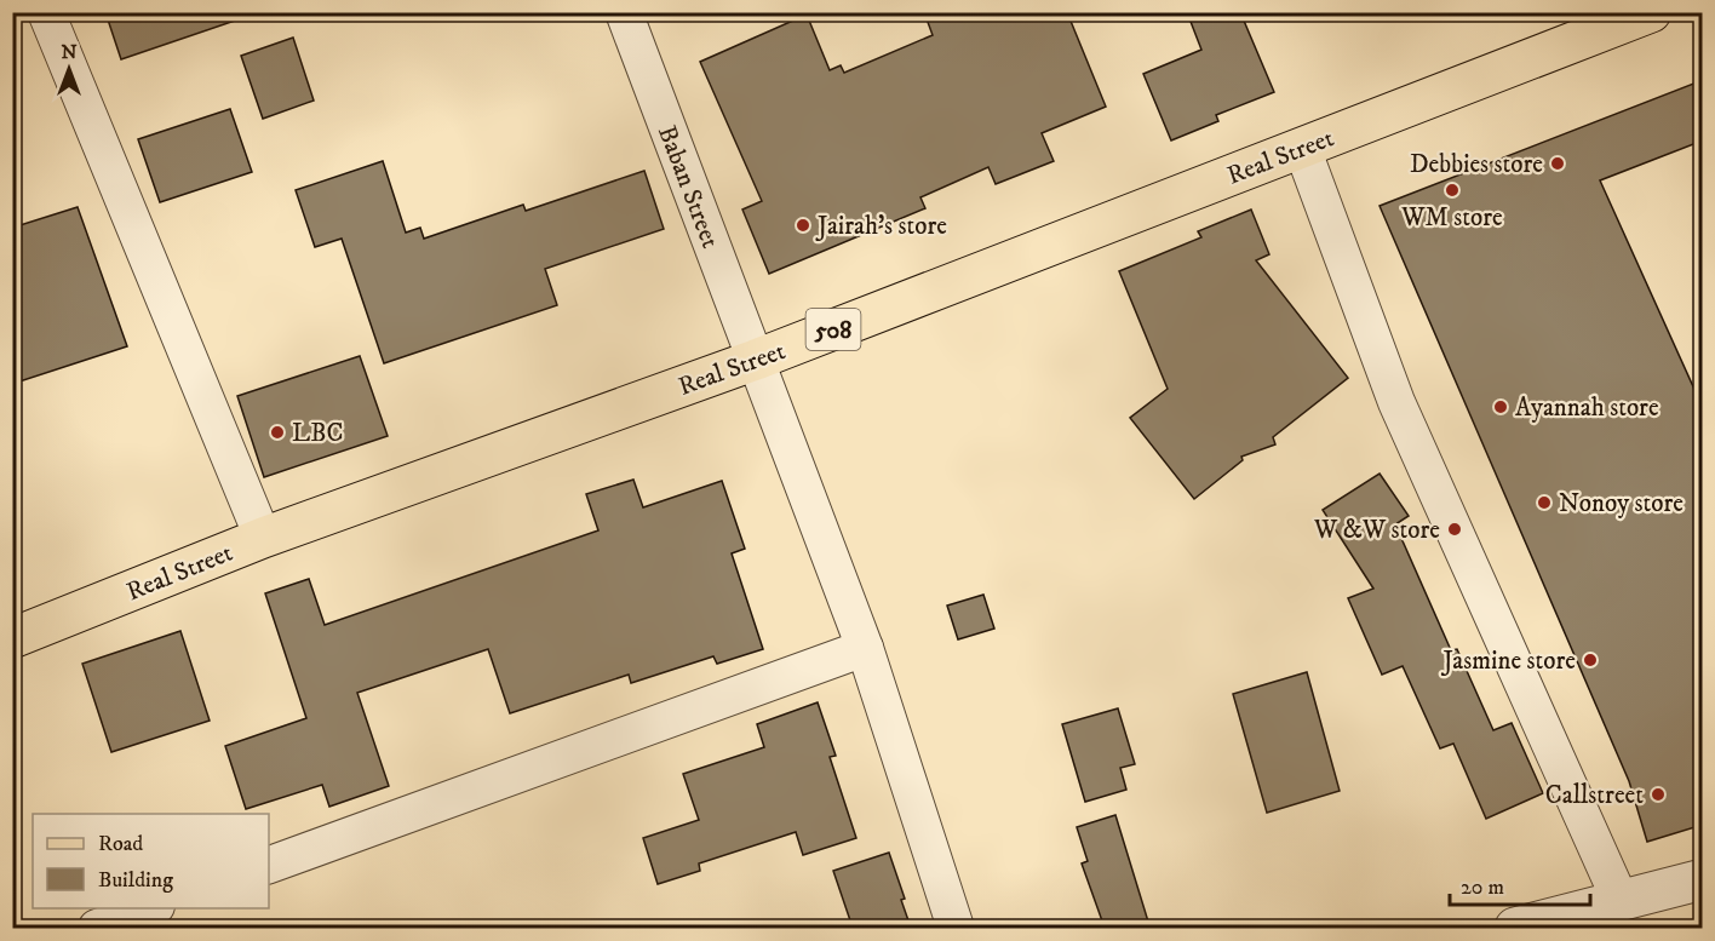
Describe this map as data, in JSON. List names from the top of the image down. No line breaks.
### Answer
{"streets":{"main road":["Real Street","508"],"street":["Baban Street"]},"crossings":[["Real Street","Baban Street"]],"places":["Debbies store","WM store","Jairah's store","Ayannah store","LBC","Nonoy store","W &W store","Jasmine store","Callstreet"],"legend":["Road","Building"],"scale_bar":"20 m","north":"top"}
